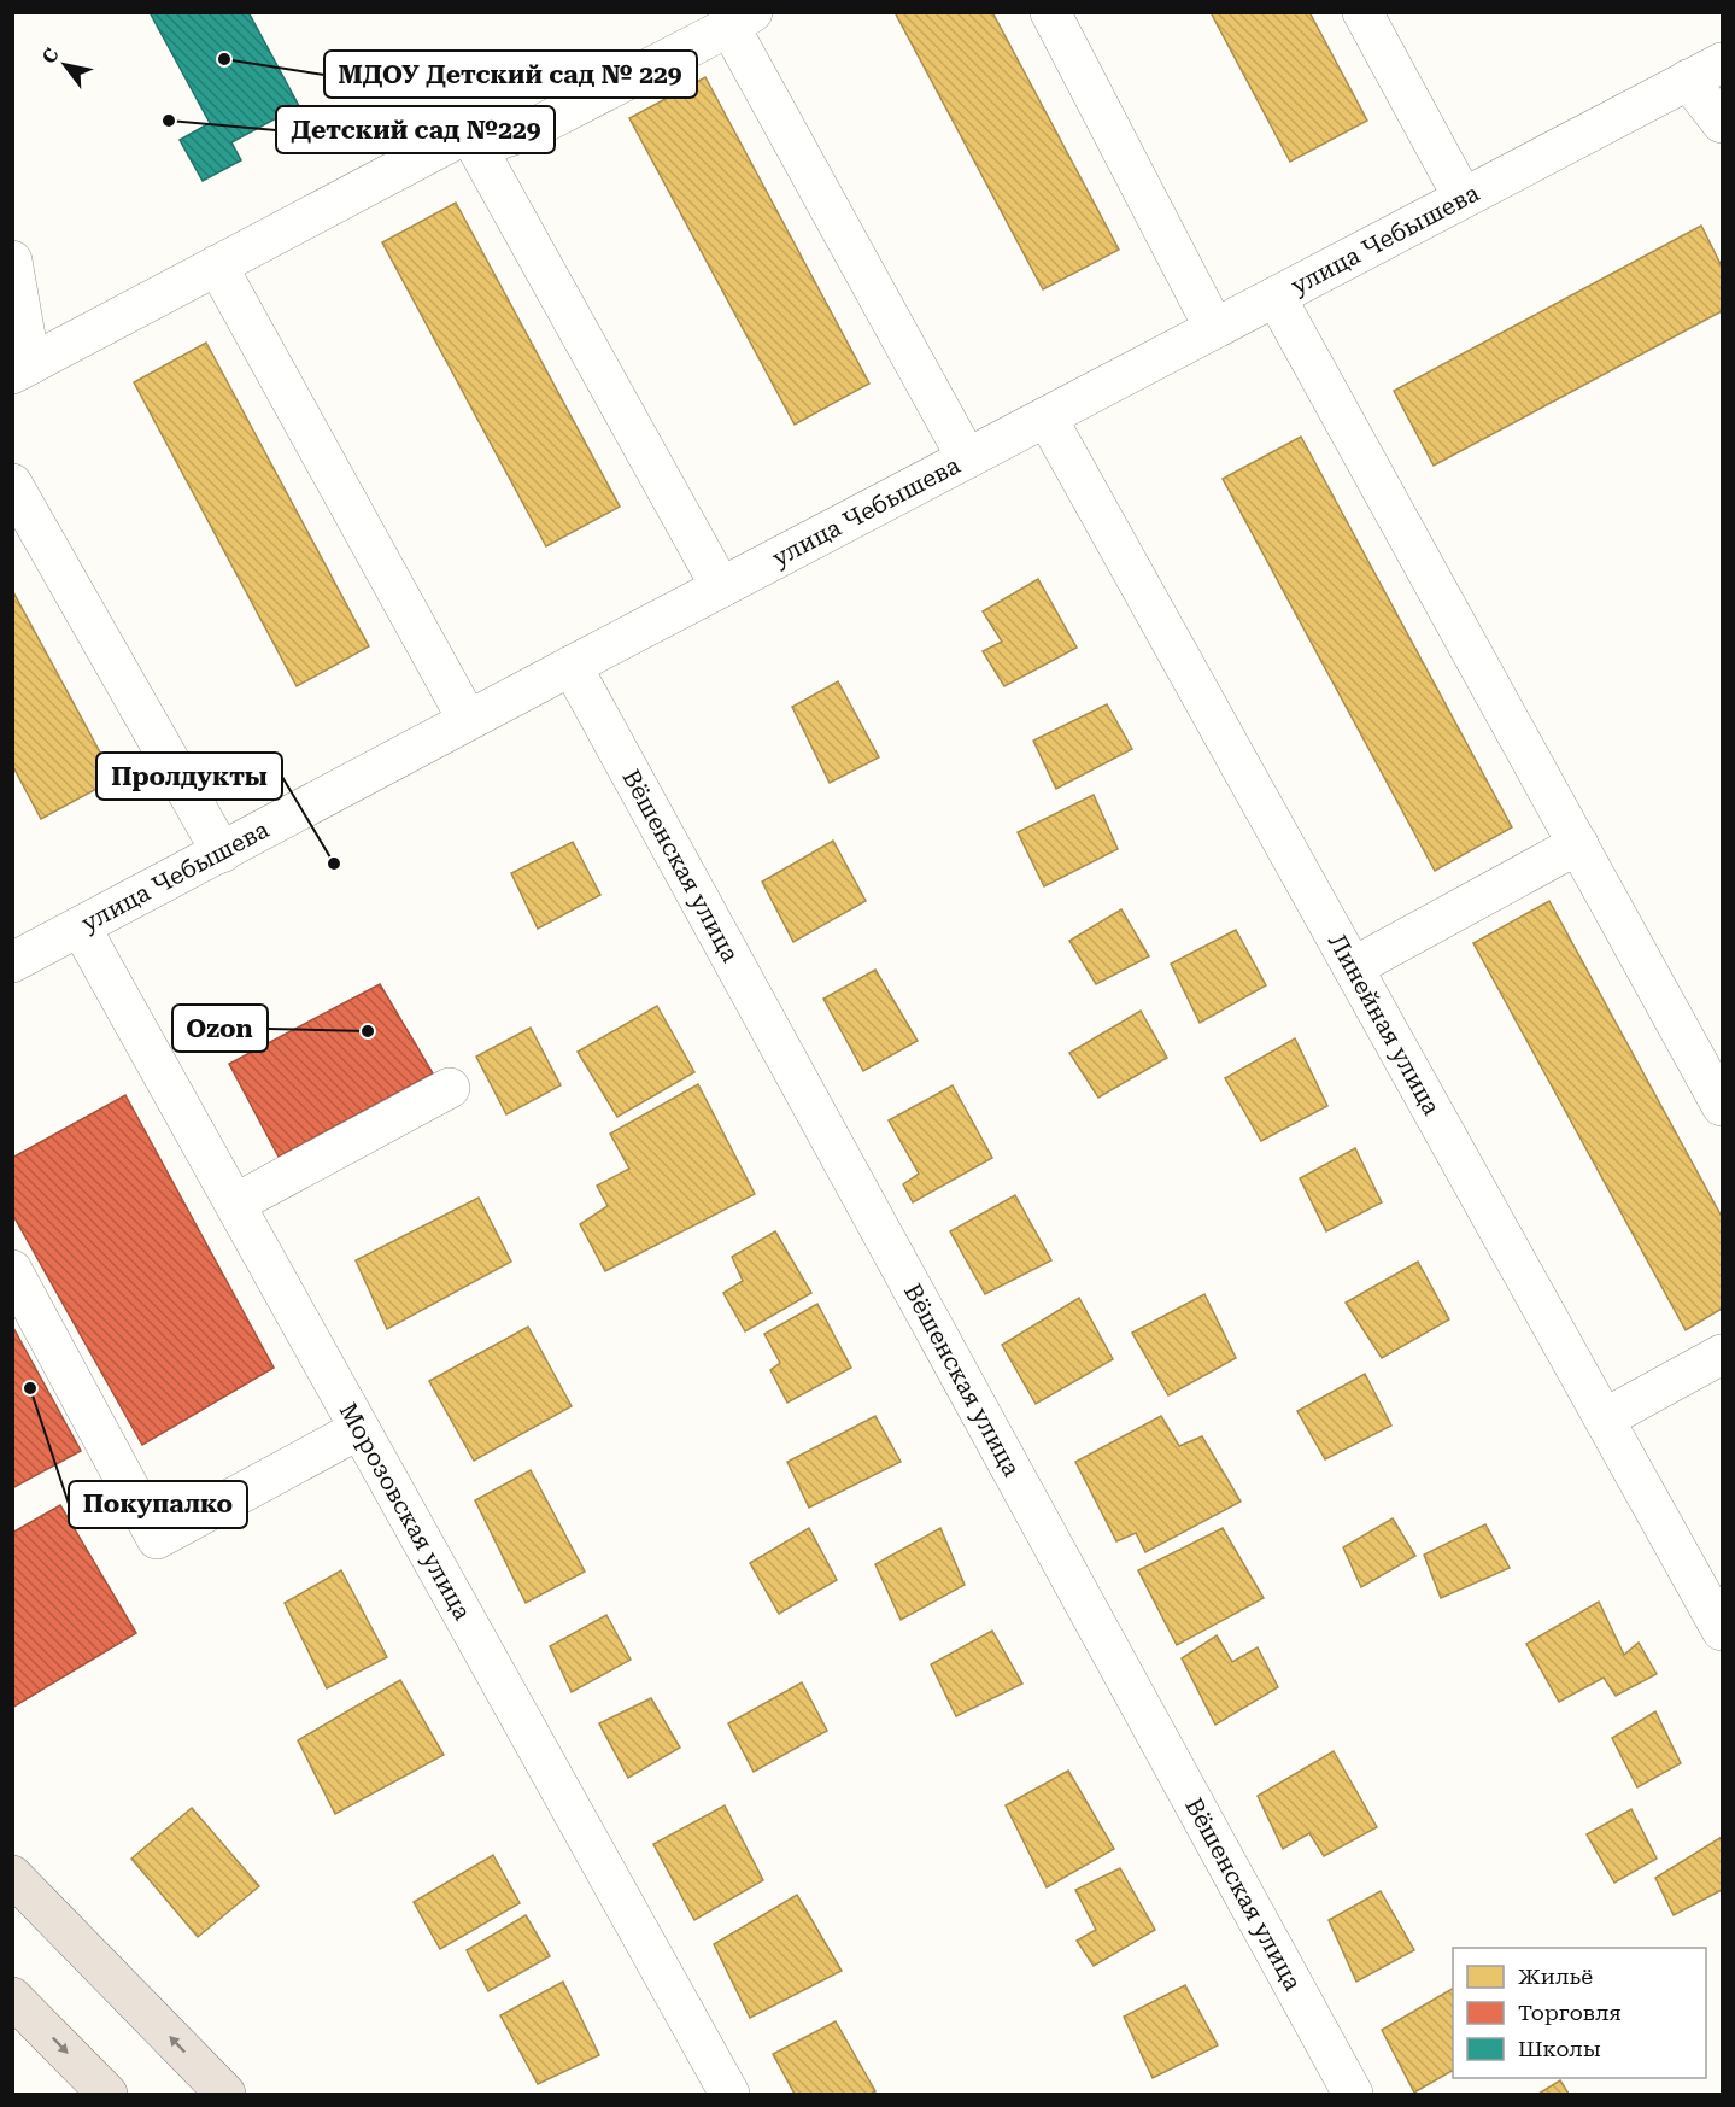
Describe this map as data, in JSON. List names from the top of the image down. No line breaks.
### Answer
{"streets":{"street":["улица Чебышева","Вёшенская улица","Линейная улица","Морозовская улица"]},"crossings":[["улица Чебышева","Вёшенская улица"],["улица Чебышева","Линейная улица"],["улица Чебышева","Морозовская улица"]],"places":["МДОУ Детский сад № 229","Детский сад №229","Пролдукты","Ozon","Покупалко"],"legend":["Жильё","Торговля","Школы"],"north":"top left"}
